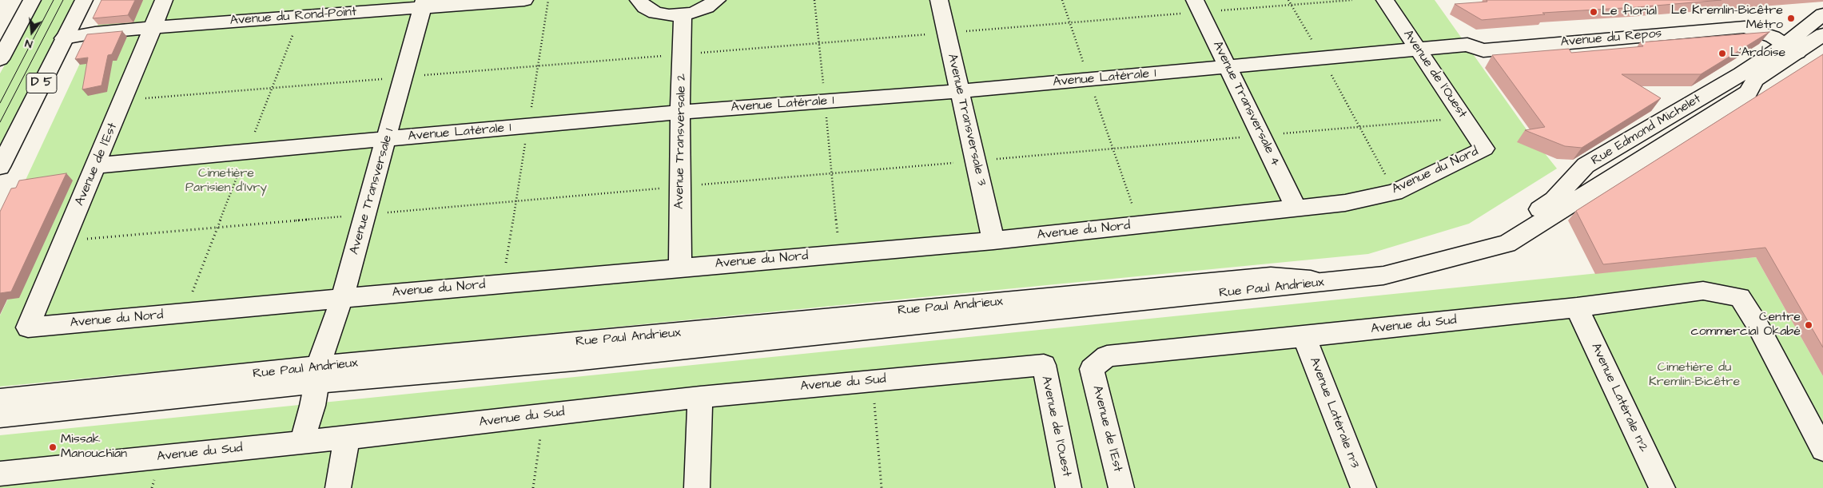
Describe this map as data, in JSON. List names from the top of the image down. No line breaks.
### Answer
{"streets":{"main road":["Avenue du Rond-Point","Avenue du Repos","Avenue de l'Ouest","Avenue Latérale 1","D 5","Avenue Transversale 4","Avenue Transversale 3","Rue Edmond Michelet","Avenue Transversale 2","Avenue de l'Est","Avenue du Nord","Avenue Transversale 1","Rue Paul Andrieux","Avenue du Sud","Avenue Latérale n°2","Avenue Latérale n°3"]},"crossings":[["Avenue du Rond-Point","D 5"],["Avenue du Rond-Point","Avenue de l'Est"],["Avenue du Rond-Point","Avenue Transversale 1"],["Avenue du Repos","Avenue Latérale 1"],["Avenue du Repos","Rue Edmond Michelet"],["Avenue de l'Ouest","Avenue Latérale 1"],["Avenue de l'Ouest","Avenue du Nord"],["Avenue de l'Ouest","Avenue du Sud"],["Avenue Latérale 1","Avenue Transversale 4"],["Avenue Latérale 1","Avenue Transversale 3"],["Avenue Latérale 1","Avenue Transversale 2"],["Avenue Latérale 1","Avenue de l'Est"],["Avenue Latérale 1","Avenue Transversale 1"],["Avenue Transversale 4","Avenue du Nord"],["Avenue Transversale 3","Avenue du Nord"],["Rue Edmond Michelet","Rue Paul Andrieux"],["Avenue Transversale 2","Avenue du Nord"],["Avenue de l'Est","Avenue du Nord"],["Avenue de l'Est","Avenue du Sud"],["Avenue du Nord","Avenue Transversale 1"],["Avenue Transversale 1","Rue Paul Andrieux"],["Avenue Transversale 1","Avenue du Sud"],["Avenue du Sud","Avenue Latérale n°2"],["Avenue du Sud","Avenue Latérale n°3"]],"parks":["Cimetière Parisien d'Ivry","Cimetière du Kremlin-Bicêtre"],"places":["Le florial","Le Kremlin-Bicêtre Métro","L'Ardoise","Centre commercial Okabé","Missak Manouchian"],"north":"bottom"}
